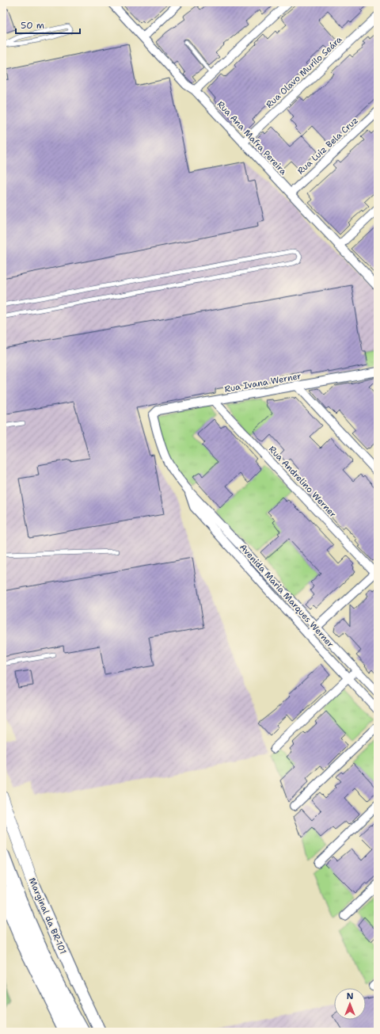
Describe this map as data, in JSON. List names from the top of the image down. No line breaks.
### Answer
{"streets":{"main road":["Marginal da BR-101"],"street":["Rua Olavo Murilo Seára","Rua Ana Mafra Pereira","Rua Luiz Bela Cruz","Rua Ivana Werner","Rua Andrelino Werner","Avenida Maria Marques Werner"]},"crossings":[["Rua Olavo Murilo Seára","Rua Ana Mafra Pereira"],["Rua Ana Mafra Pereira","Rua Luiz Bela Cruz"],["Rua Ivana Werner","Rua Andrelino Werner"],["Rua Ivana Werner","Avenida Maria Marques Werner"]],"scale_bar":"50 m","north":"top"}
